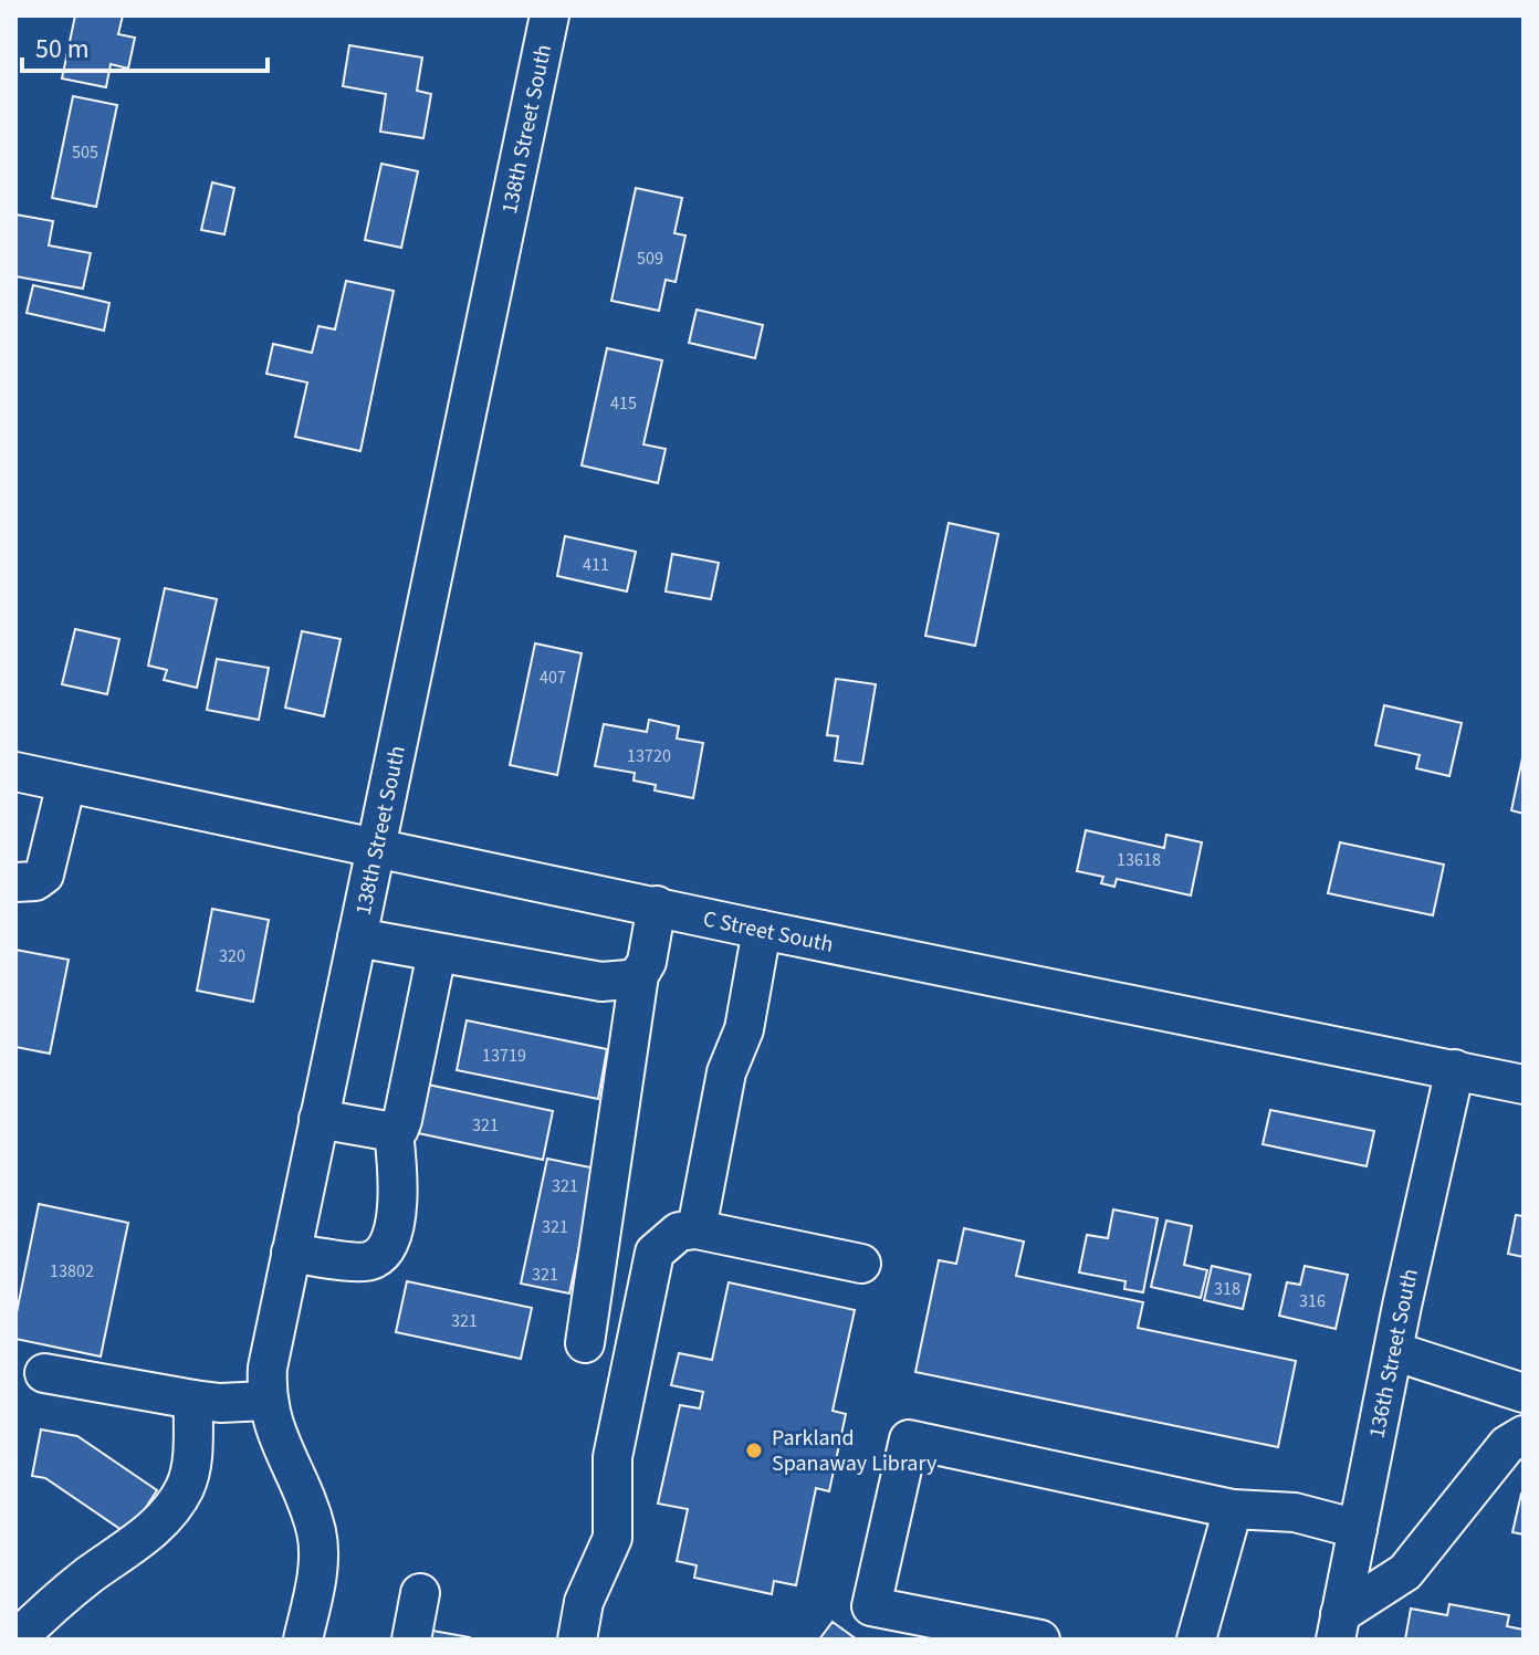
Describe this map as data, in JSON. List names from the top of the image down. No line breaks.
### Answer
{"streets":{"street":["138th Street South","C Street South","136th Street South"]},"crossings":[["138th Street South","C Street South"],["C Street South","136th Street South"]],"places":["Parkland Spanaway Library"],"house_numbers":["505","509","415","411","407","13720","13618","320","13719","321","321","321","13802","321","318","316","321"],"scale_bar":"50 m"}
